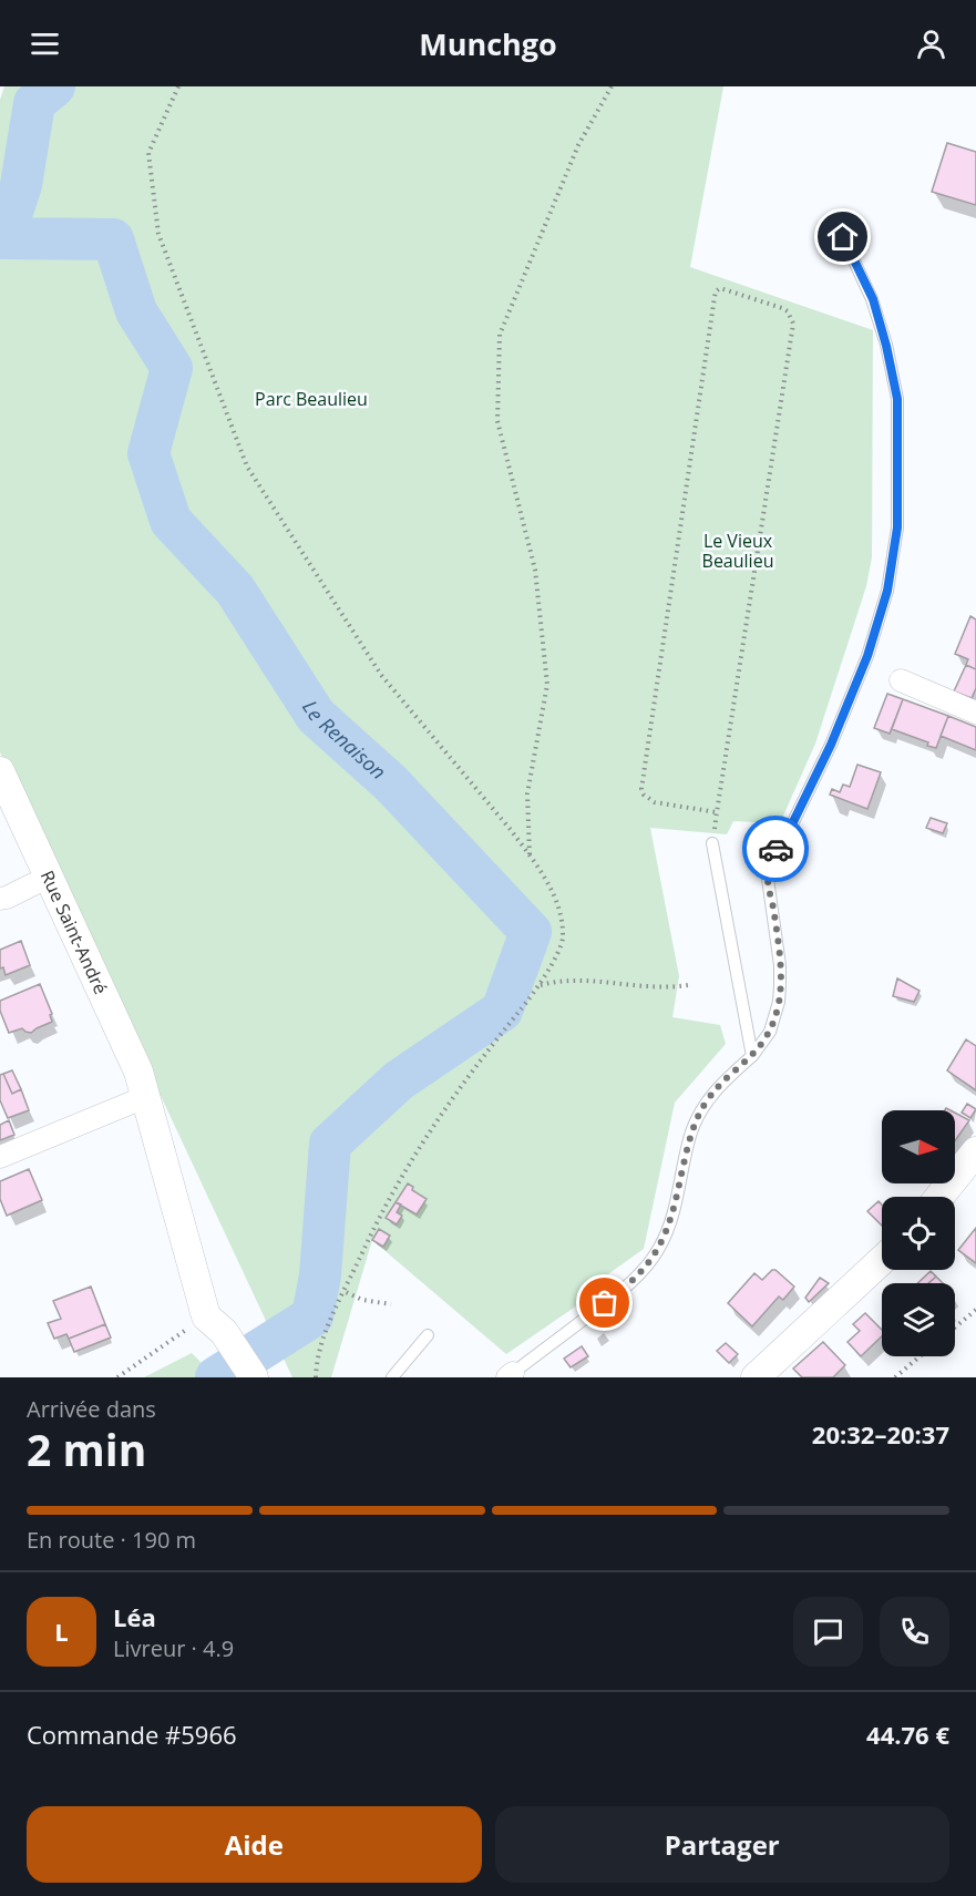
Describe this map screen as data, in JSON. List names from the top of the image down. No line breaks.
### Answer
{"streets":{"street":["Rue Saint-André"]},"water":["Le Renaison"],"parks":["Parc Beaulieu","Le Vieux Beaulieu"],"north":"right","page":{"header":"Munchgo","heading":["2 min","Arrivée dans","20:32–20:37"],"panel":["Léa","Livreur · 4.9","Commande #5966","44.76 €"],"bar":"En route · 190 m","round":"L","buttons":["Aide","Partager"]}}
